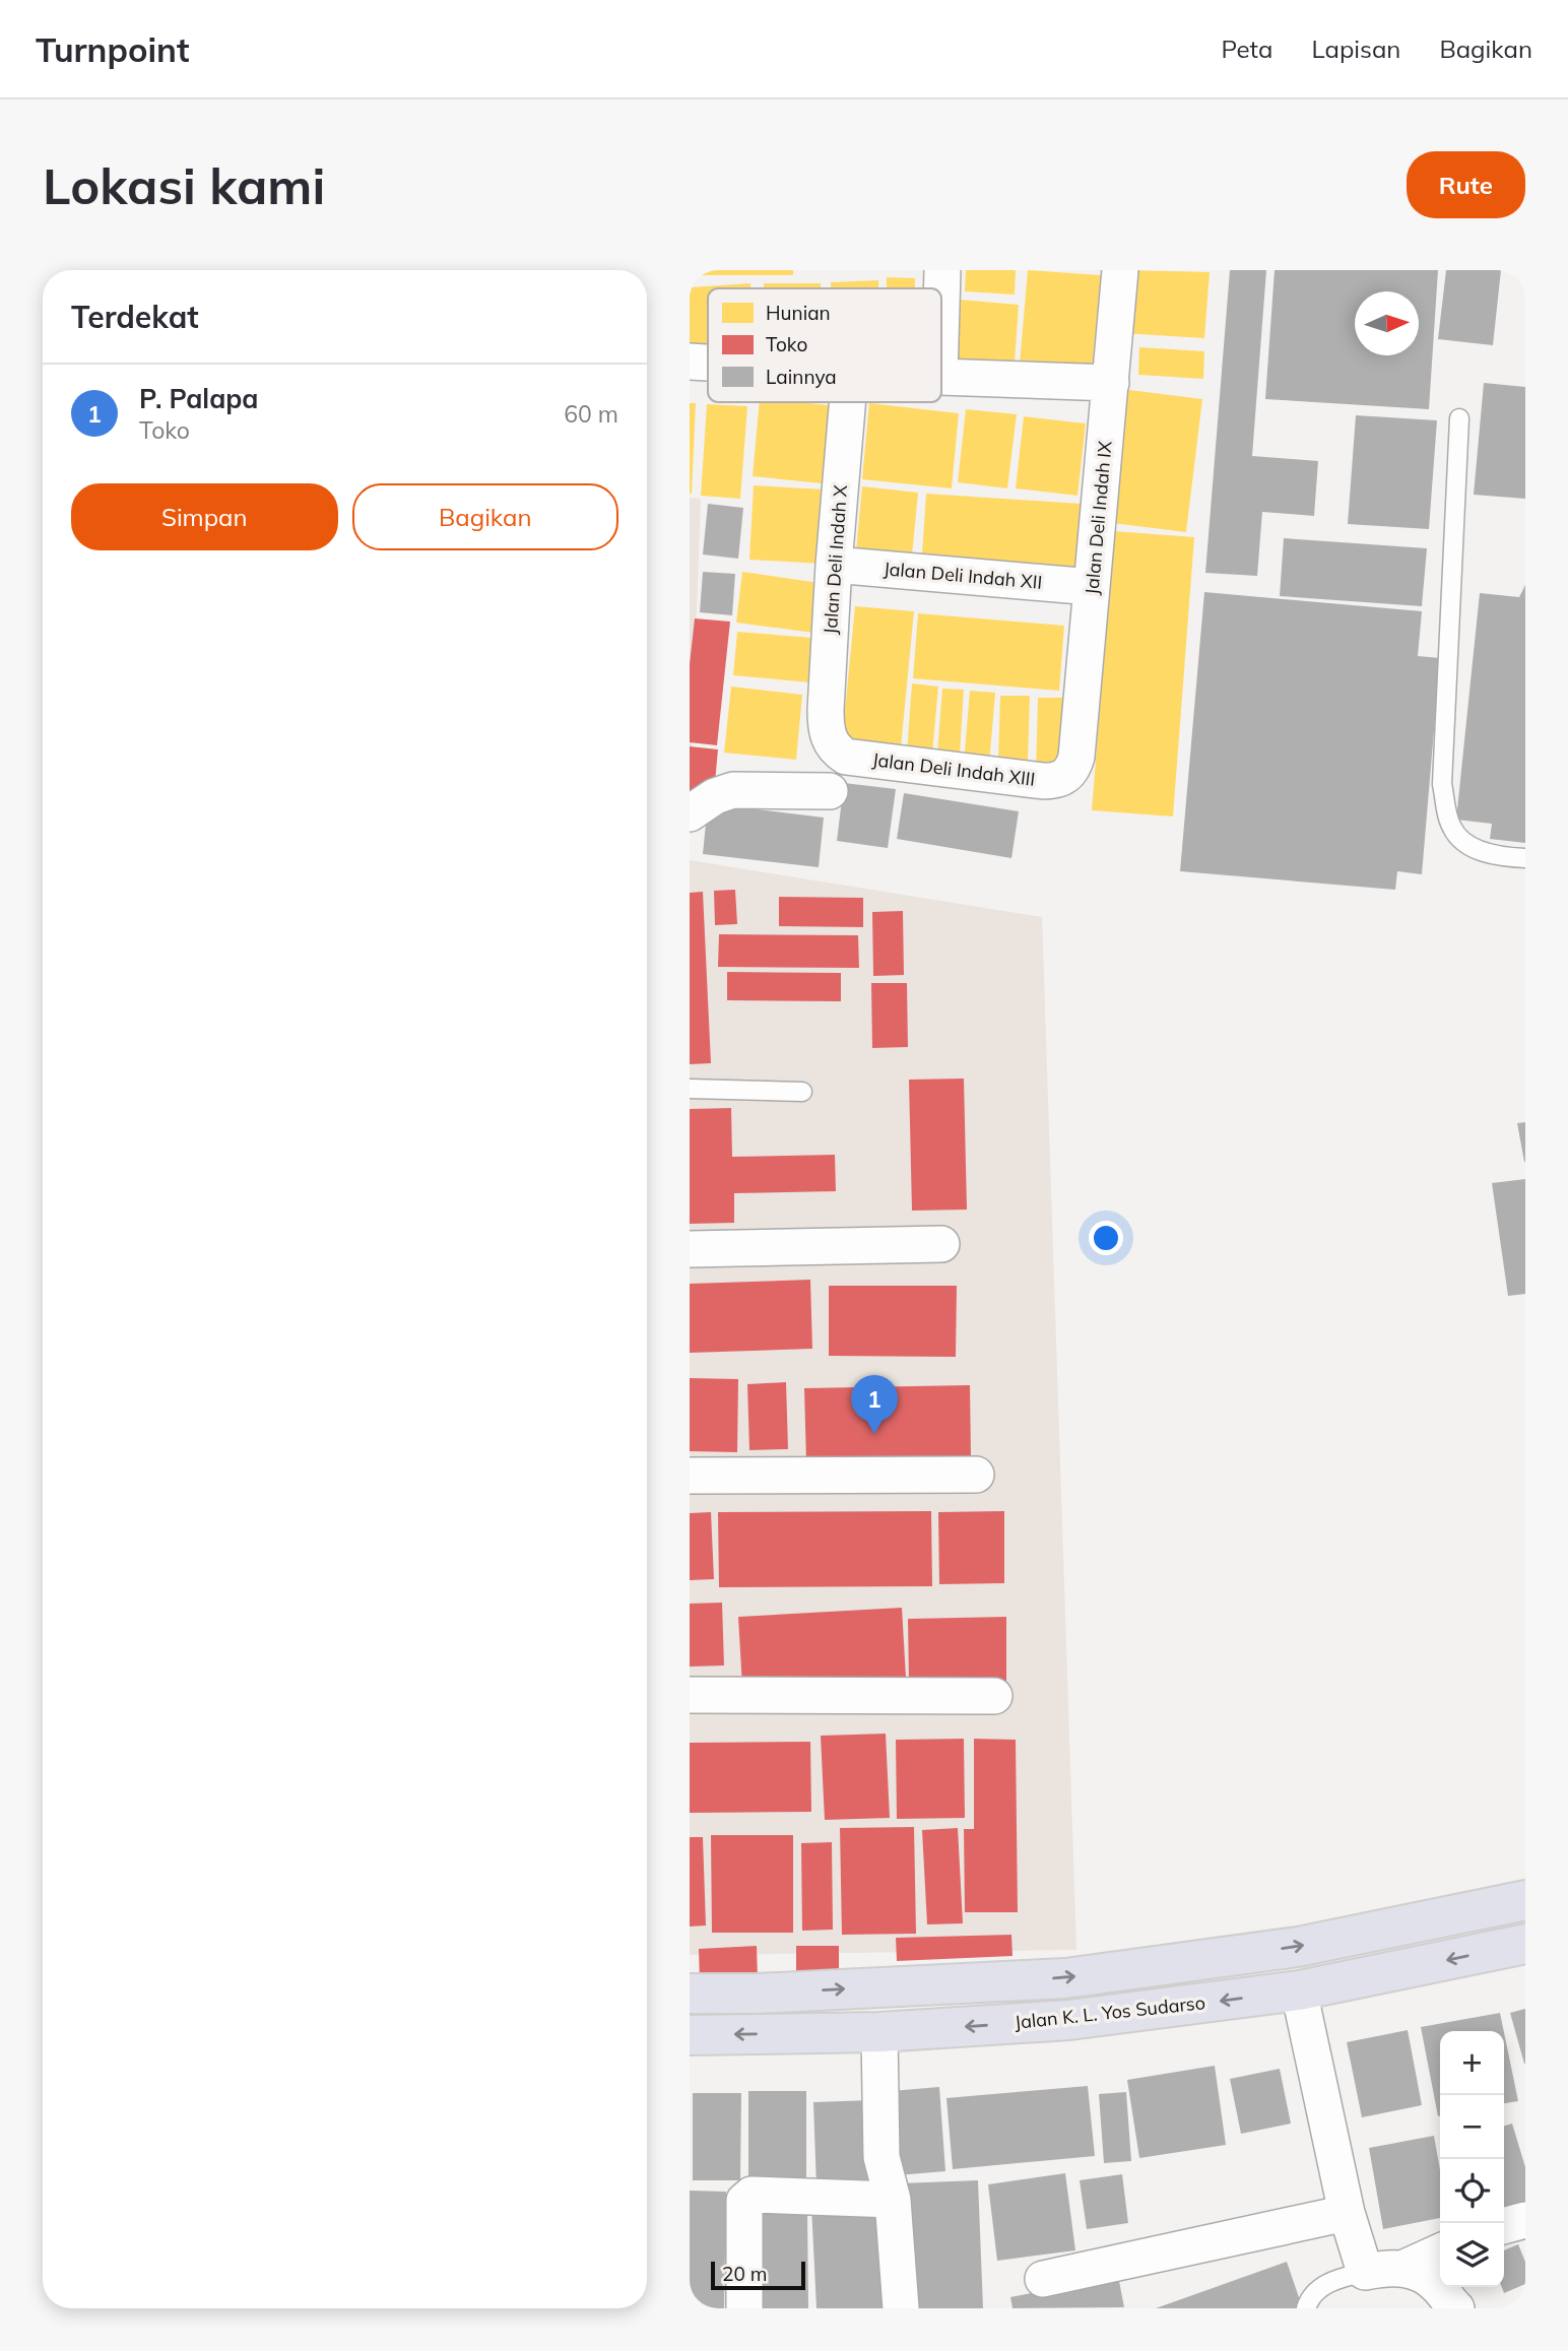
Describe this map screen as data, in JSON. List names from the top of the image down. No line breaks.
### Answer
{"streets":{"highway":["Jalan K. L. Yos Sudarso"],"street":["Jalan Deli Indah IX","Jalan Deli Indah X","Jalan Deli Indah XII","Jalan Deli Indah XIII"]},"crossings":[["Jalan Deli Indah IX","Jalan Deli Indah XII"],["Jalan Deli Indah IX","Jalan Deli Indah XIII"],["Jalan Deli Indah X","Jalan Deli Indah XII"],["Jalan Deli Indah X","Jalan Deli Indah XIII"]],"legend":["Hunian","Toko","Lainnya"],"scale_bar":"20 m","north":"right","page":{"header":"Turnpoint","nav":["Peta","Lapisan","Bagikan"],"buttons":["Rute",["Simpan","Bagikan"]],"title":"Lokasi kami","heading":"Terdekat","list":[{"mark":"1","name":"P. Palapa","note":"Toko","value":"60 m"}],"pins":"1","map_buttons":["+","−"],"scale":"20 m"}}
